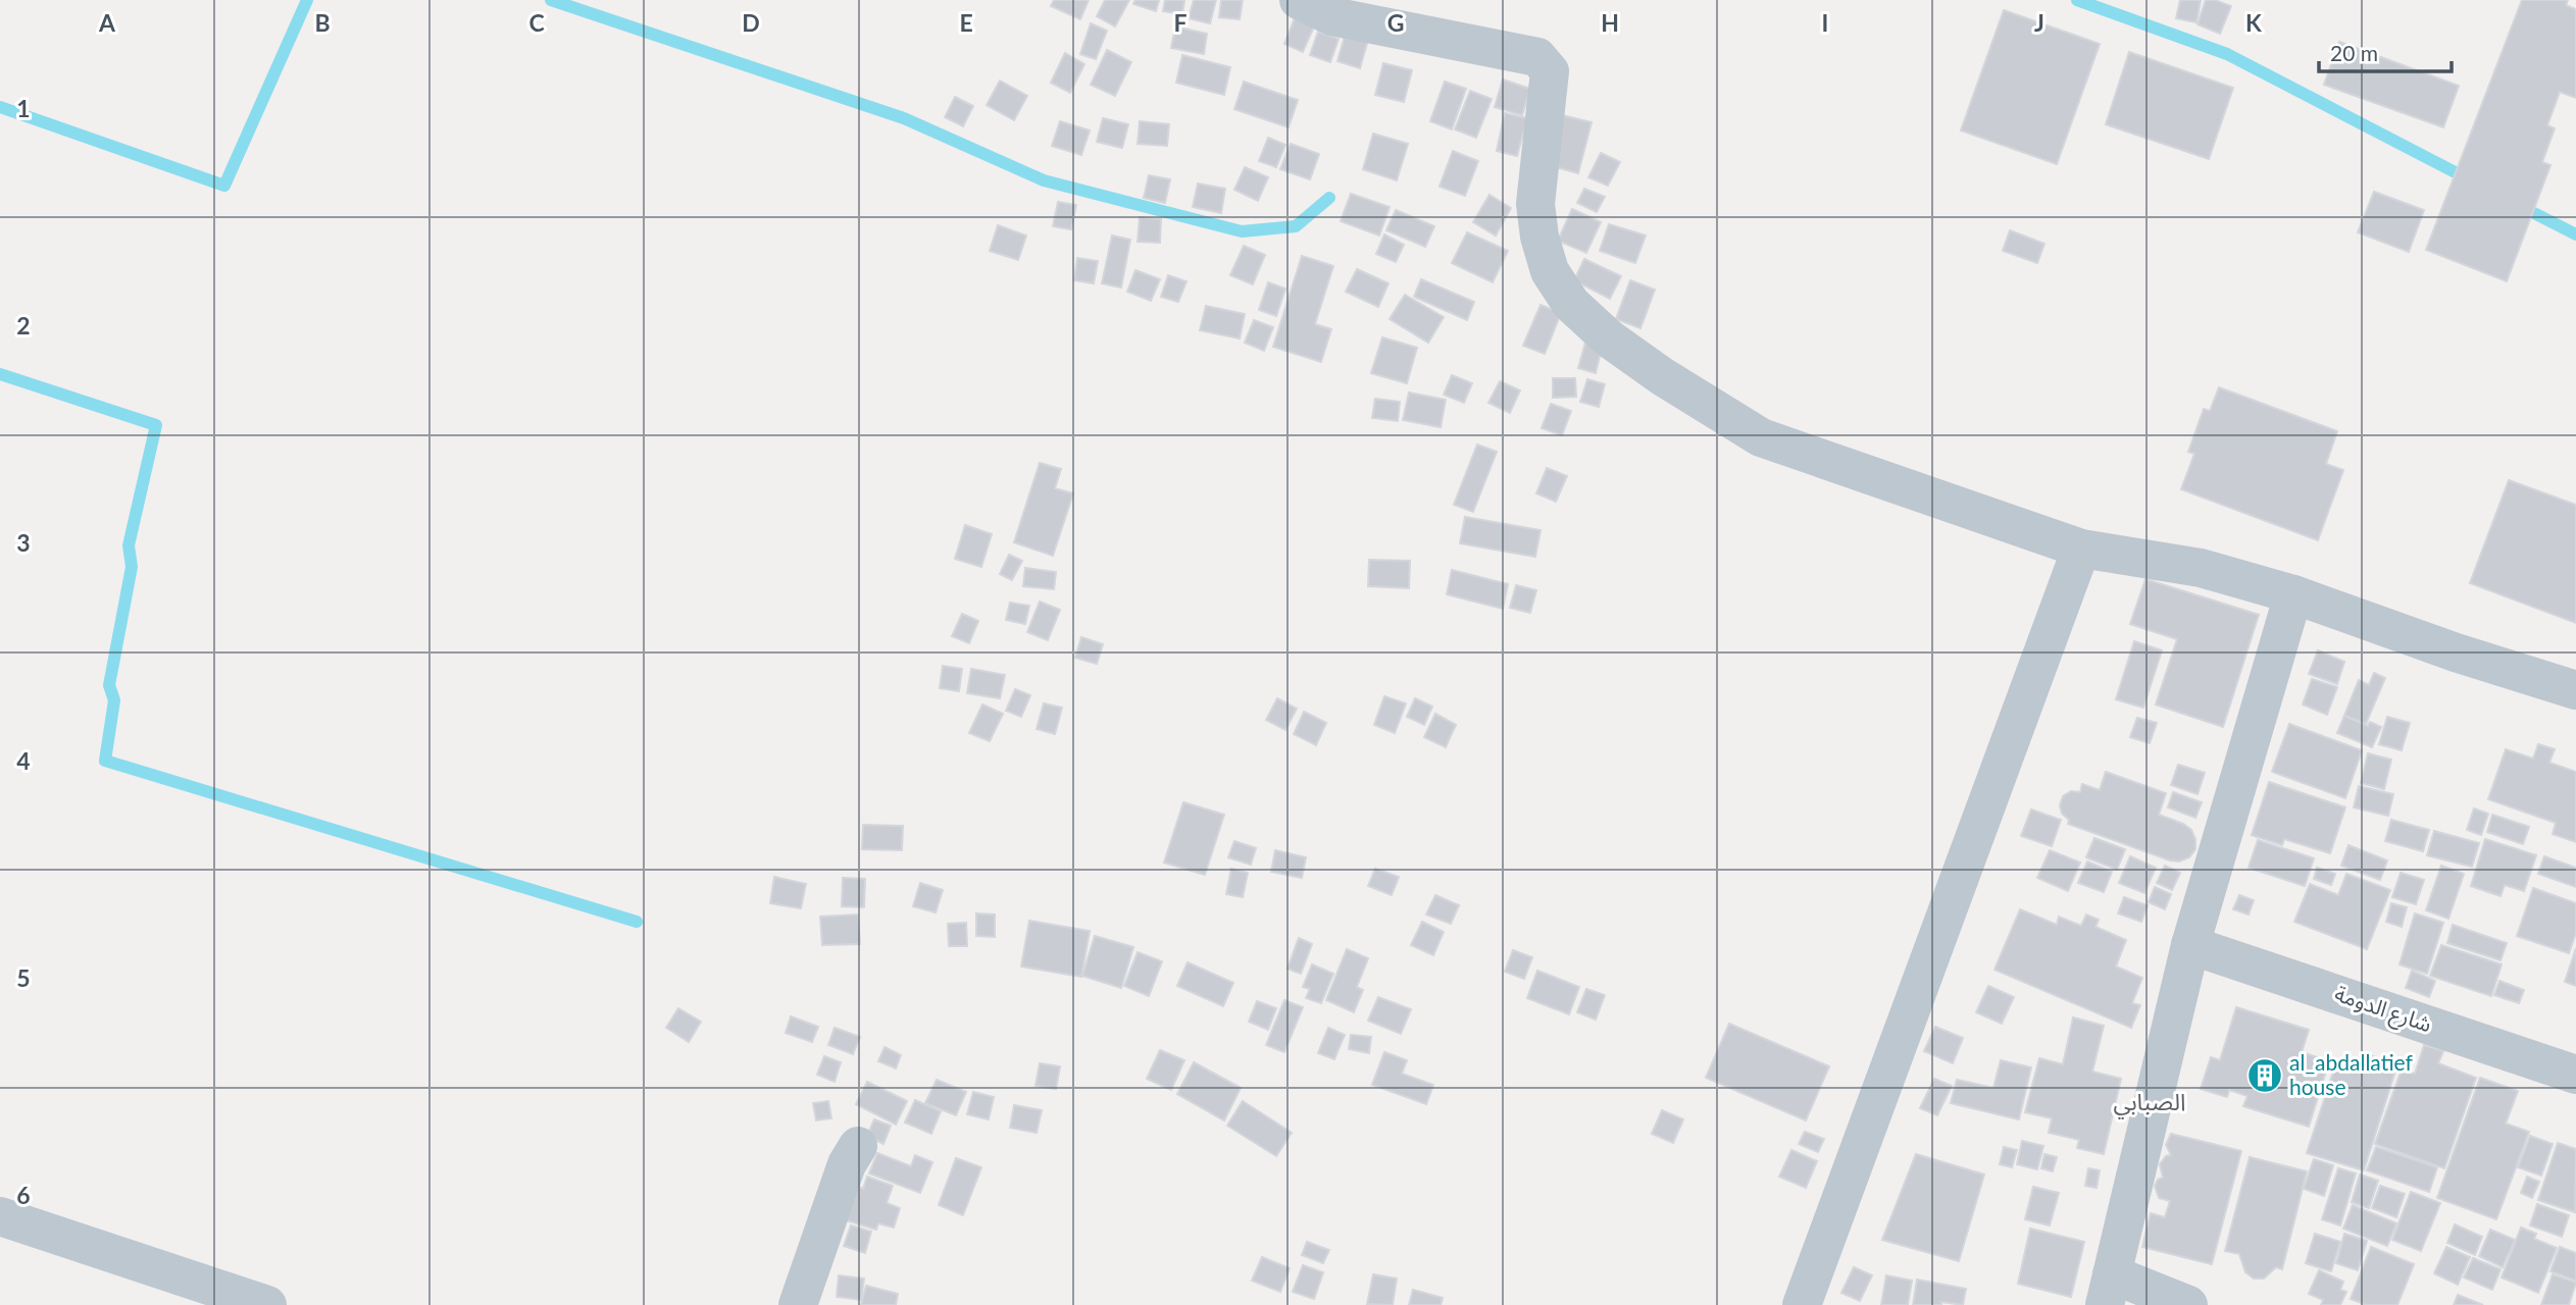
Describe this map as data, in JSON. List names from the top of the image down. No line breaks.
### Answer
{"streets":{"street":["شارع الدومة"]},"districts":["الصبابي"],"places":{"building":["al_abdallatief house"]},"scale_bar":"20 m","grid":{"columns":["A","B","C","D","E","F","G","H","I","J","K"],"rows":["1","2","3","4","5","6"]}}
